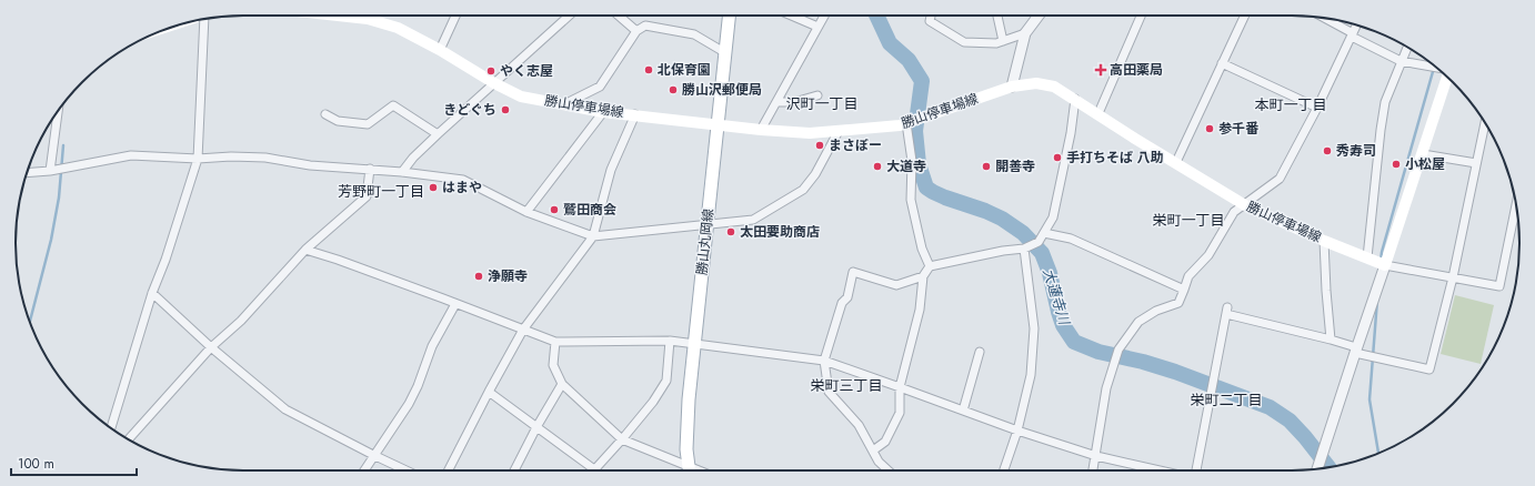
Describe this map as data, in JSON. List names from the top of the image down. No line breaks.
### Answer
{"streets":{"main road":["勝山停車場線","勝山丸岡線"]},"crossings":[["勝山停車場線","勝山丸岡線"]],"districts":["沢町一丁目","本町一丁目","芳野町一丁目","栄町一丁目","栄町三丁目","栄町二丁目"],"water":["大蓮寺川"],"places":{"other":["北保育園","やく志屋","勝山沢郵便局","きどぐち","参千番","まさぼー","秀寿司","手打ちそば 八助","小松屋","大道寺","開善寺","はまや","鷲田商会","太田要助商店","浄願寺"],"health":["高田薬局"]},"scale_bar":"100 m"}
